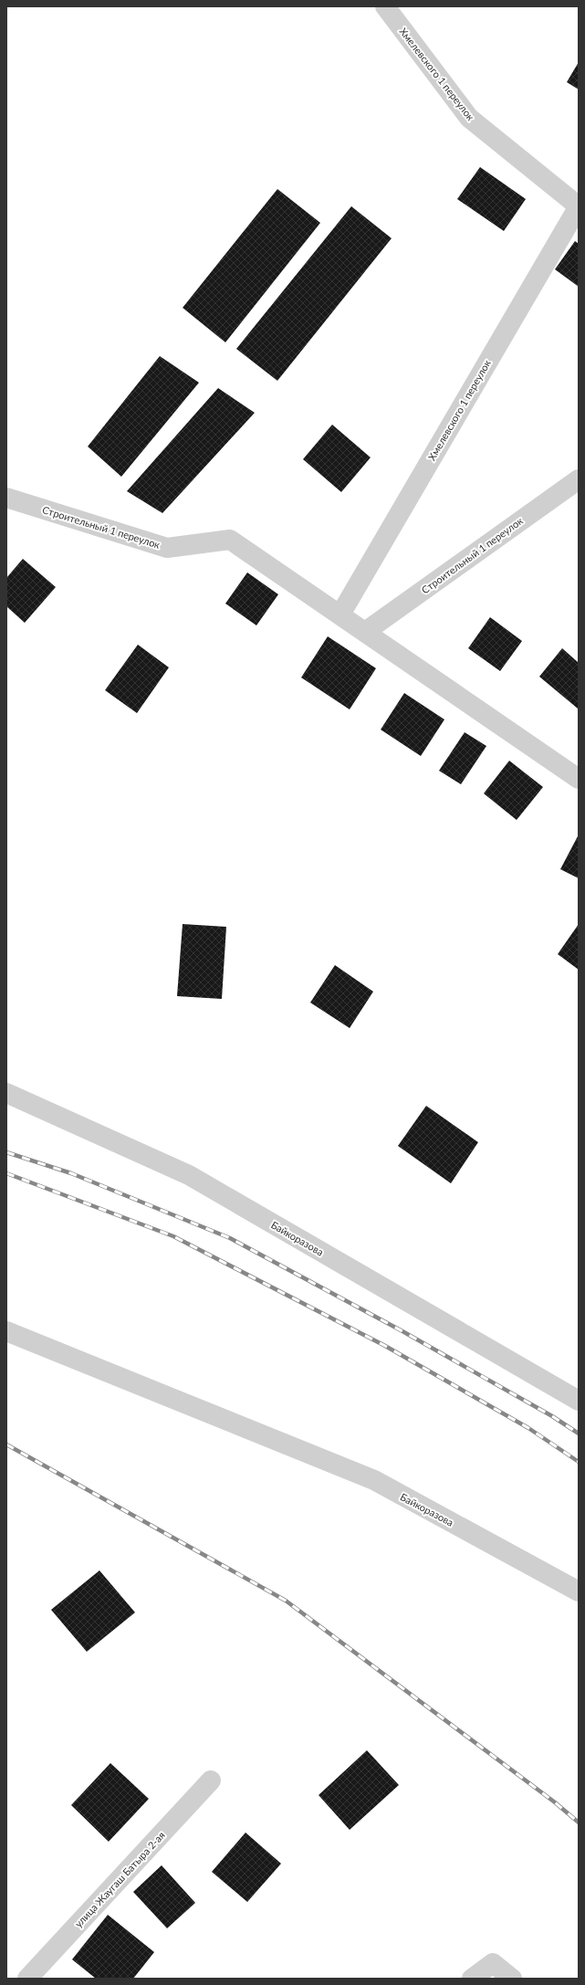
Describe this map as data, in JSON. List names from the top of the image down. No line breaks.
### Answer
{"streets":{"street":["Хмелевского 1 переулок","Строительный 1 переулок","Байкоразова","улица Жаугаш Батыра 2-ая"]},"crossings":[["Хмелевского 1 переулок","Строительный 1 переулок"]]}
